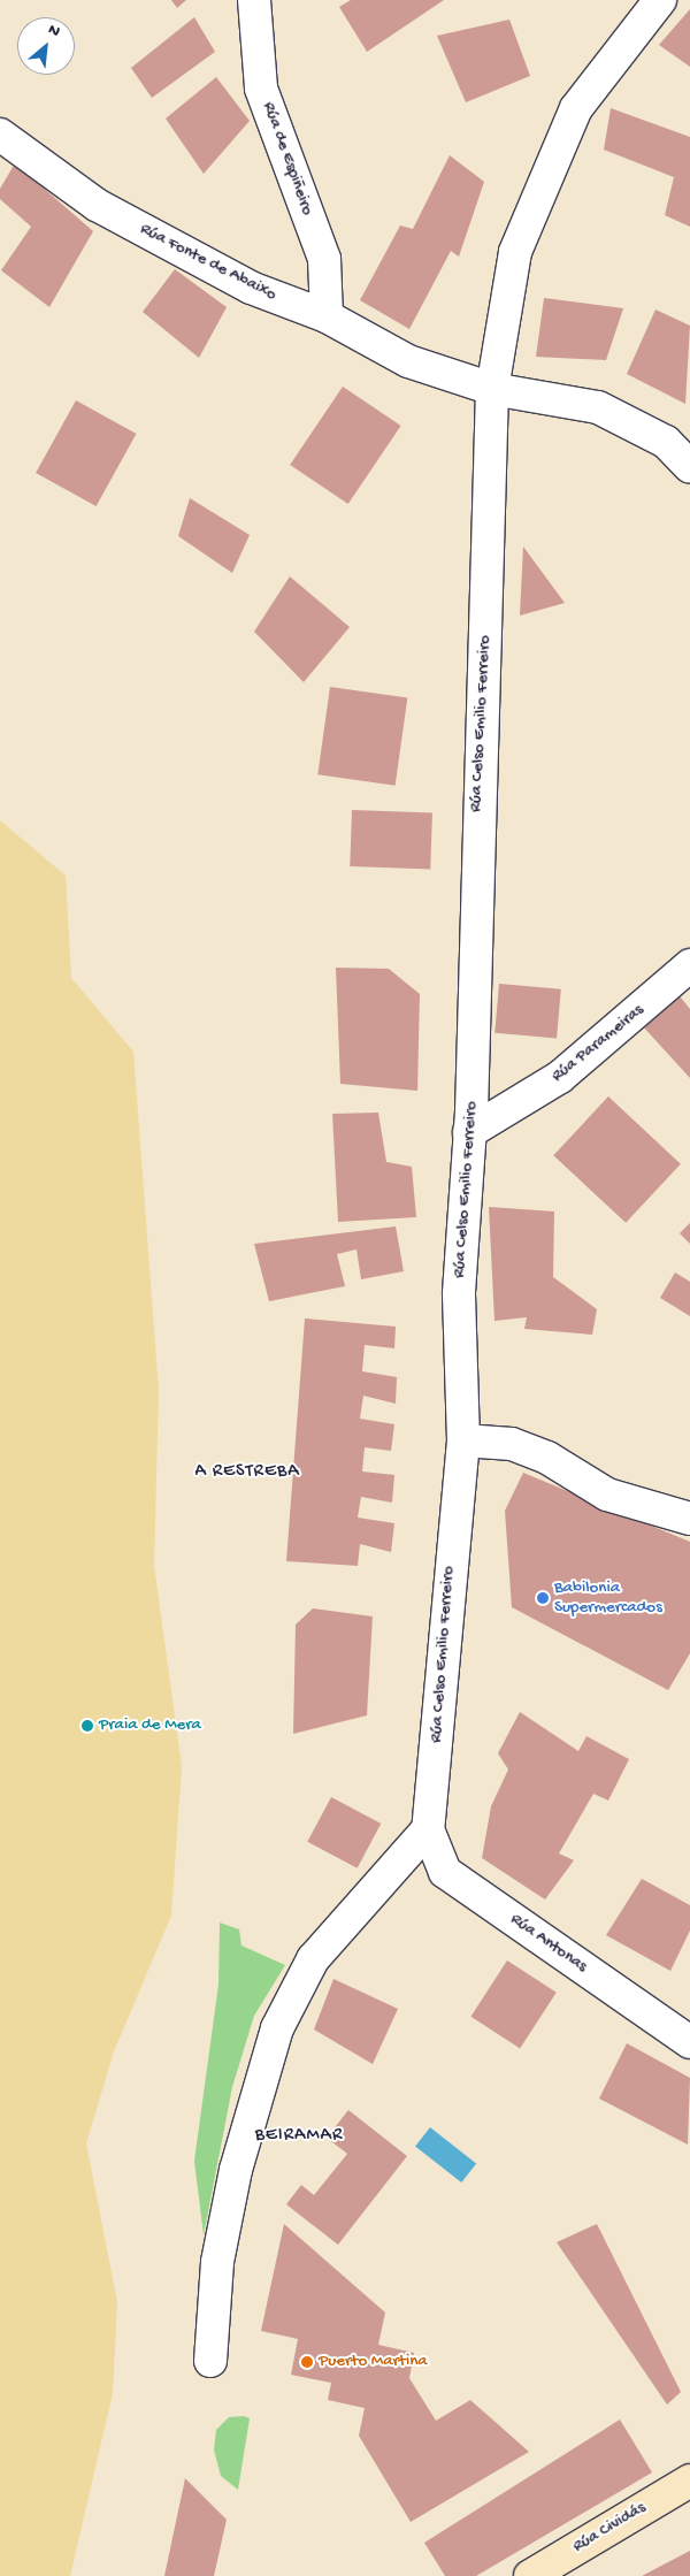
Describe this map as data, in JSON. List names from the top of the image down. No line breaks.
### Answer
{"streets":{"main road":["Rúa Cividás"],"street":["Rúa de Espiñeiro","Rúa Fonte de Abaixo","Rúa Celso Emilio Ferreiro","Rúa Parameiras","Rúa Antonas"]},"crossings":[["Rúa de Espiñeiro","Rúa Fonte de Abaixo"],["Rúa Fonte de Abaixo","Rúa Celso Emilio Ferreiro"],["Rúa Celso Emilio Ferreiro","Rúa Parameiras"],["Rúa Celso Emilio Ferreiro","Rúa Antonas"]],"districts":["A RESTREBA","BEIRAMAR"],"places":["Babilonia Supermercados","Praia de Mera","Puerto Martina"],"north":"top right"}
